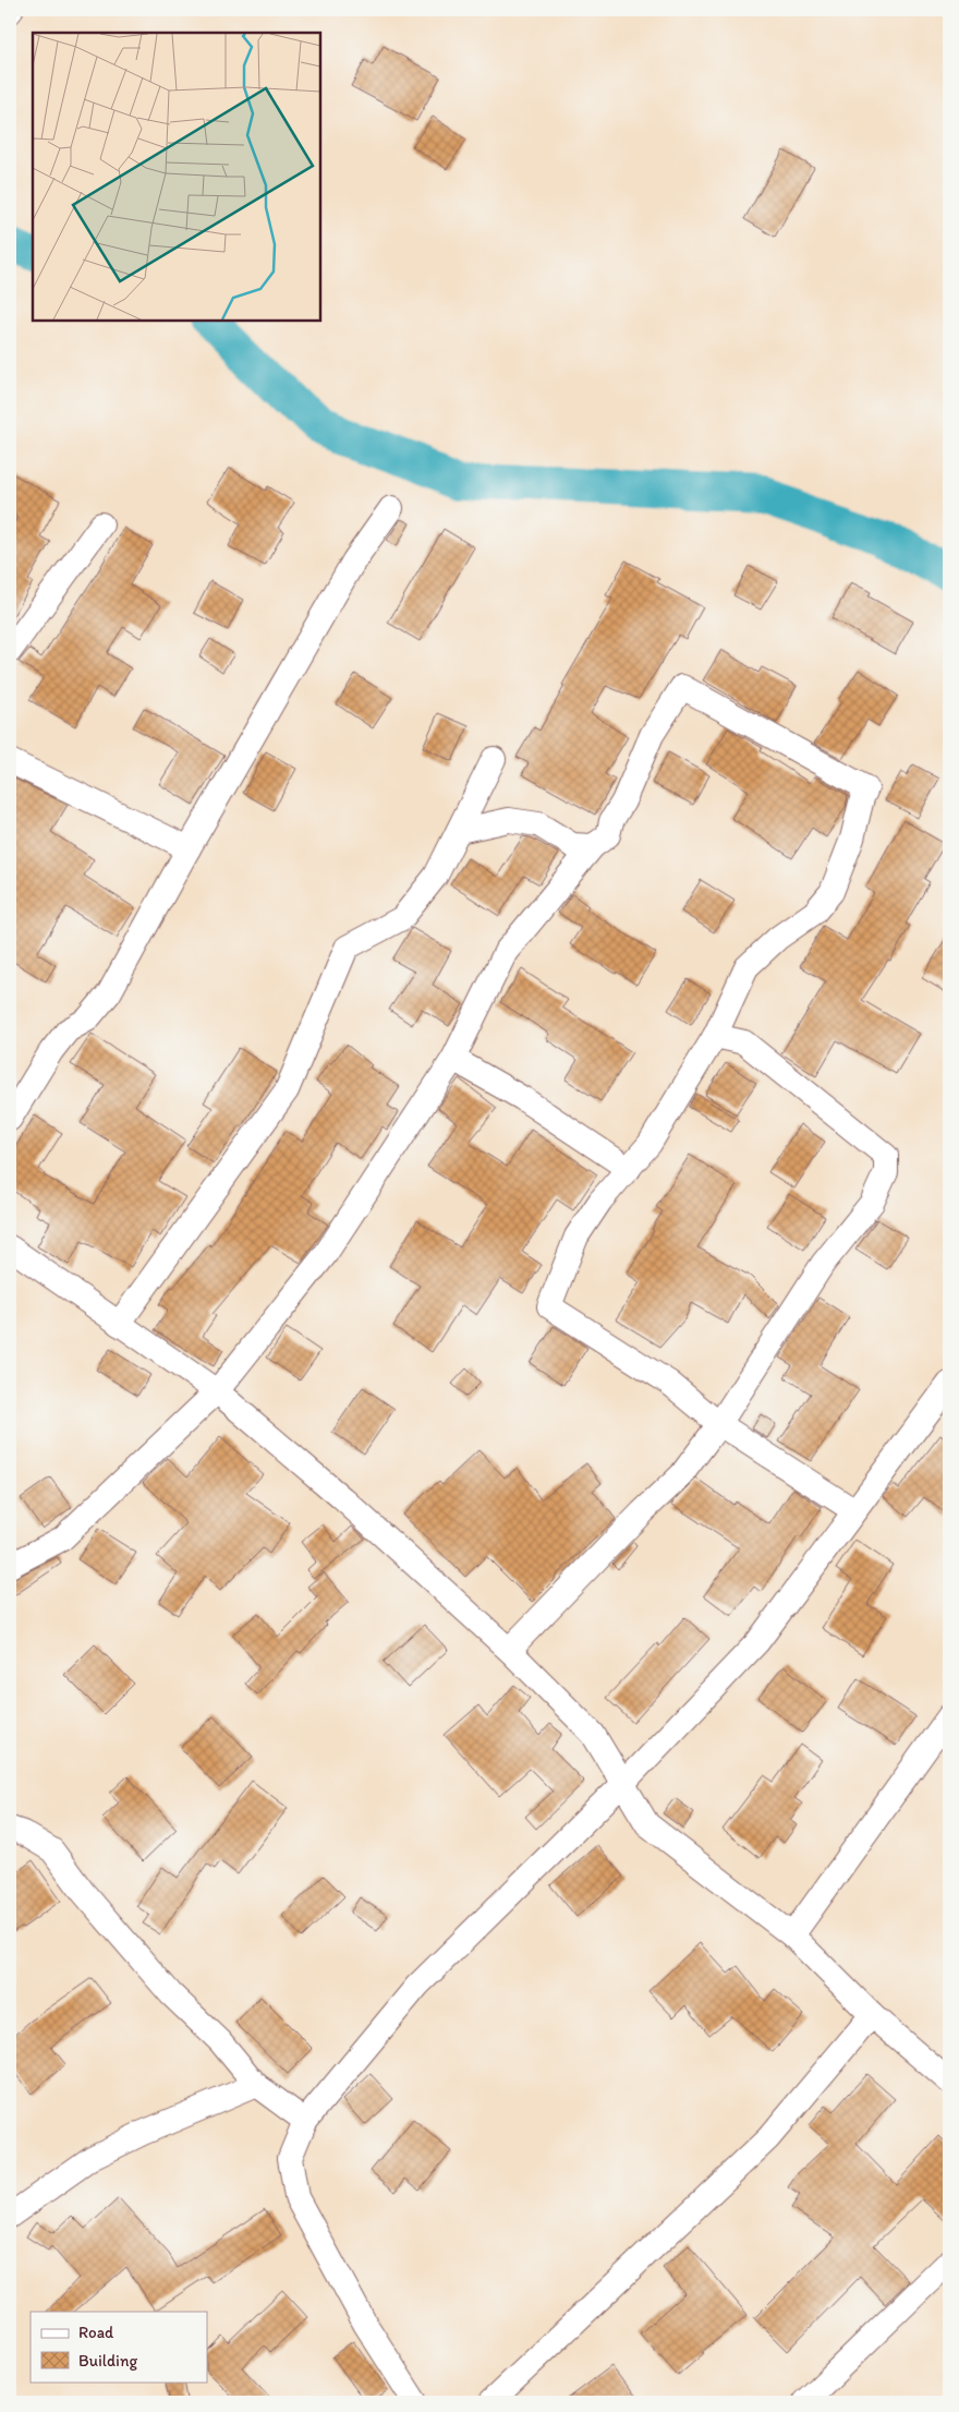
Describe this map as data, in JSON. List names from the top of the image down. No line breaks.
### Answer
{"legend":["Road","Building"]}
